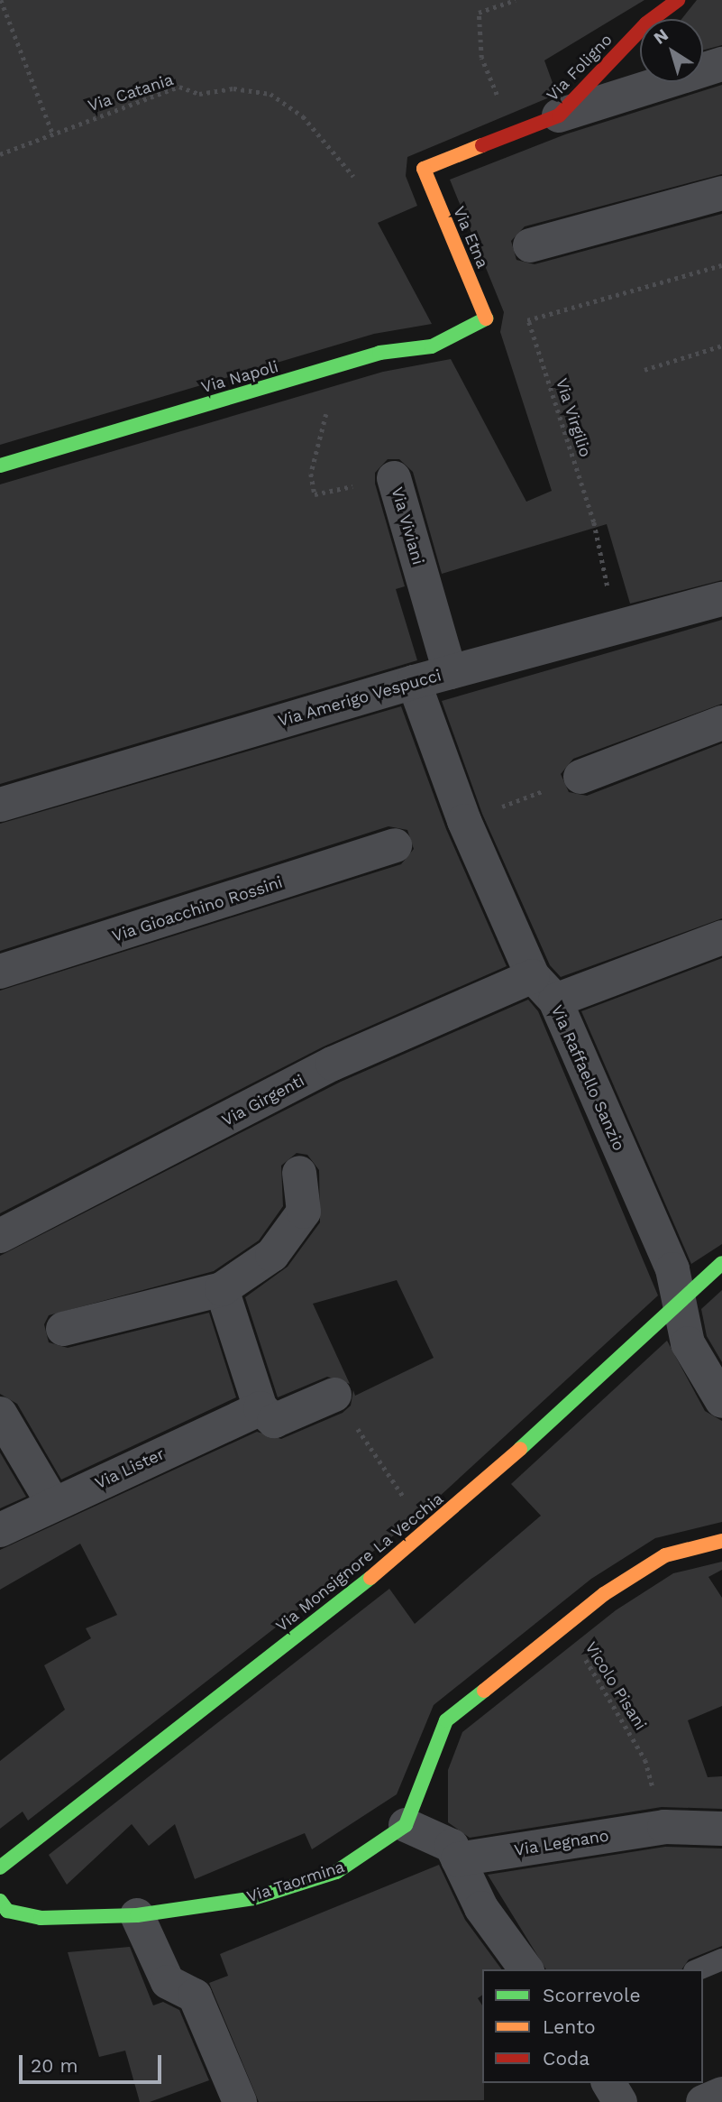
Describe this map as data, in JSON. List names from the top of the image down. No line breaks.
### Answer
{"streets":{"street":["Via Foligno","Via Etna","Via Napoli","Via Viviani","Via Amerigo Vespucci","Via Gioacchino Rossini","Via Raffaello Sanzio","Via Girgenti","Via Lister","Via Monsignore La Vecchia","Via Legnano","Via Taormina"],"path":["Via Catania","Via Virgilio","Vicolo Pisani"]},"crossings":[["Via Foligno","Via Etna"],["Via Etna","Via Napoli"],["Via Virgilio","Via Amerigo Vespucci"],["Via Viviani","Via Amerigo Vespucci"],["Via Amerigo Vespucci","Via Raffaello Sanzio"],["Via Raffaello Sanzio","Via Girgenti"],["Via Raffaello Sanzio","Via Monsignore La Vecchia"]],"legend":["Scorrevole","Lento","Coda"],"scale_bar":"20 m","north":"top left"}
